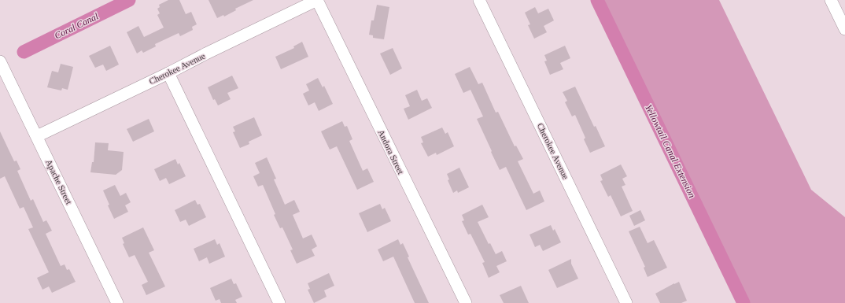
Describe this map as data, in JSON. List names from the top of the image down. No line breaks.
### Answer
{"streets":{"street":["Cherokee Avenue","Andora Street","Apache Street"]},"crossings":[["Cherokee Avenue","Andora Street"],["Cherokee Avenue","Apache Street"]],"water":["Coral Canal","Yellowtail Canal Extension"]}
